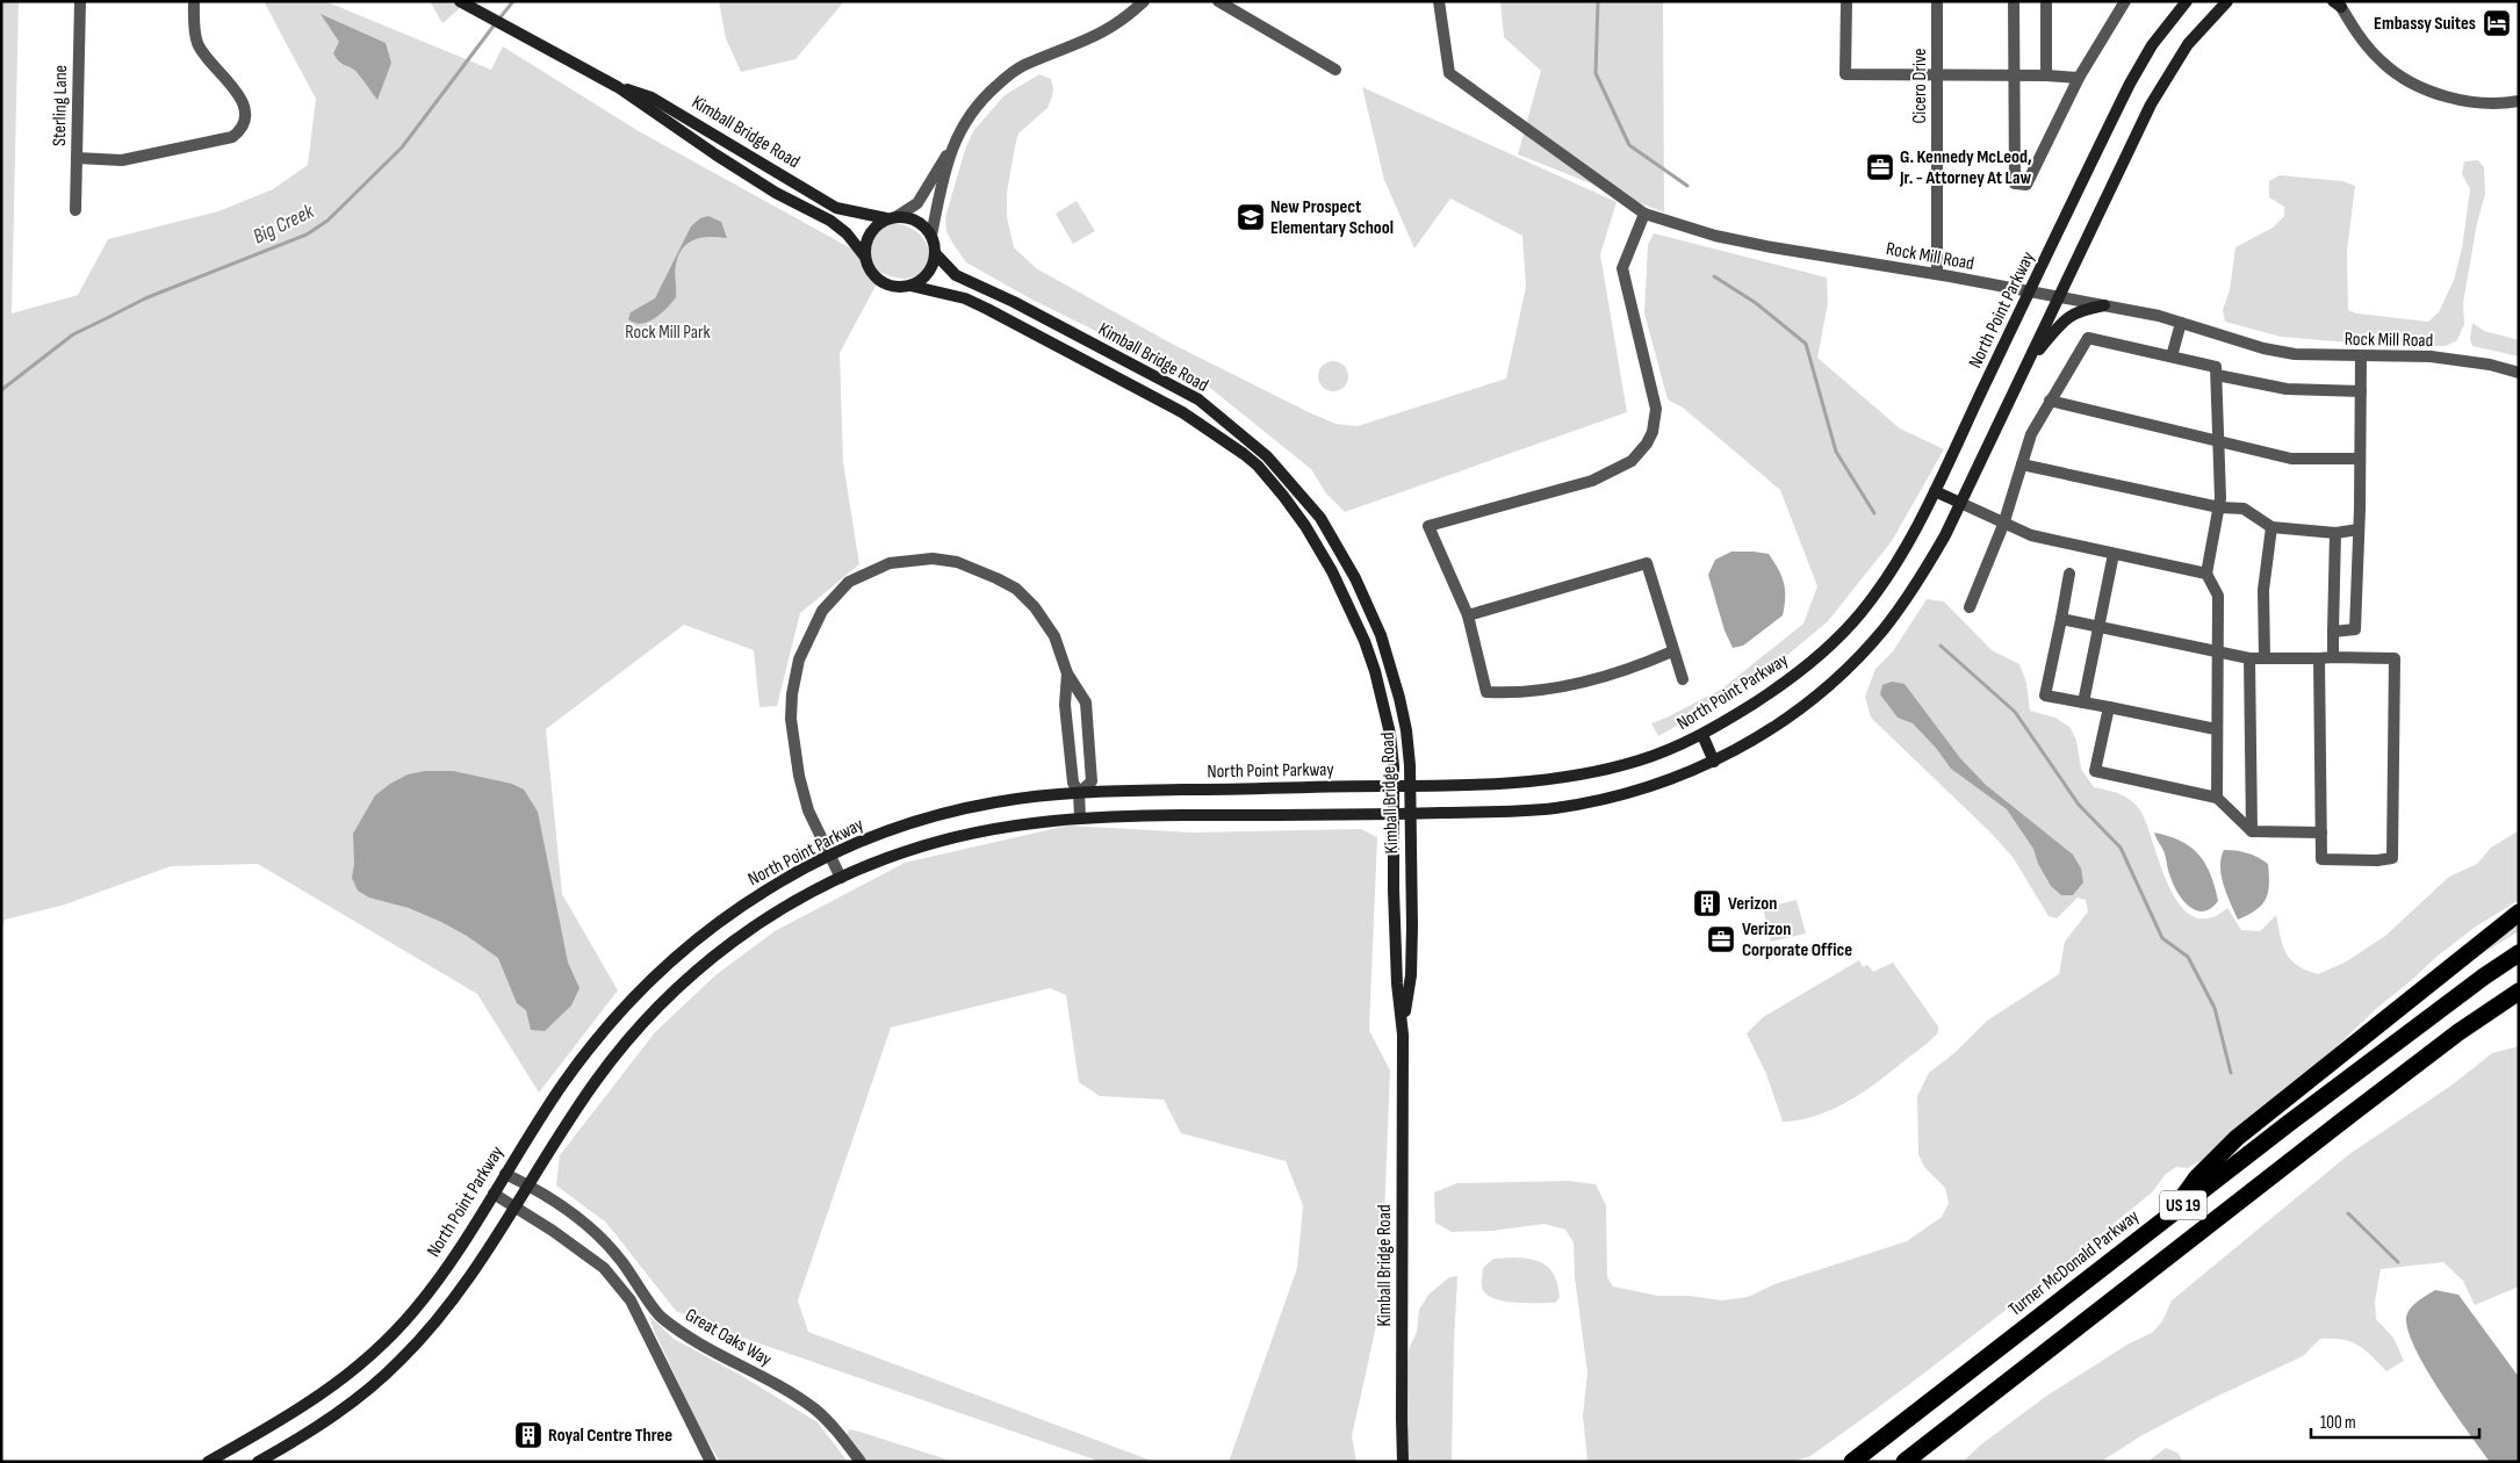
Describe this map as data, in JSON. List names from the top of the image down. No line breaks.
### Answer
{"streets":{"highway":["US 19","Turner McDonald Parkway"],"street":["Cicero Drive","Sterling Lane","Kimball Bridge Road","Rock Mill Road","North Point Parkway","Great Oaks Way"]},"crossings":[["Cicero Drive","Rock Mill Road"],["Kimball Bridge Road","North Point Parkway"],["Rock Mill Road","North Point Parkway"],["North Point Parkway","Great Oaks Way"]],"water":["Big Creek"],"parks":["Rock Mill Park"],"places":{"hotel":["Embassy Suites"],"office":["G. Kennedy McLeod, Jr. - Attorney At Law","Verizon Corporate Office"],"school or university":["New Prospect Elementary School"],"building":["Verizon","Royal Centre Three"]},"scale_bar":"100 m"}
